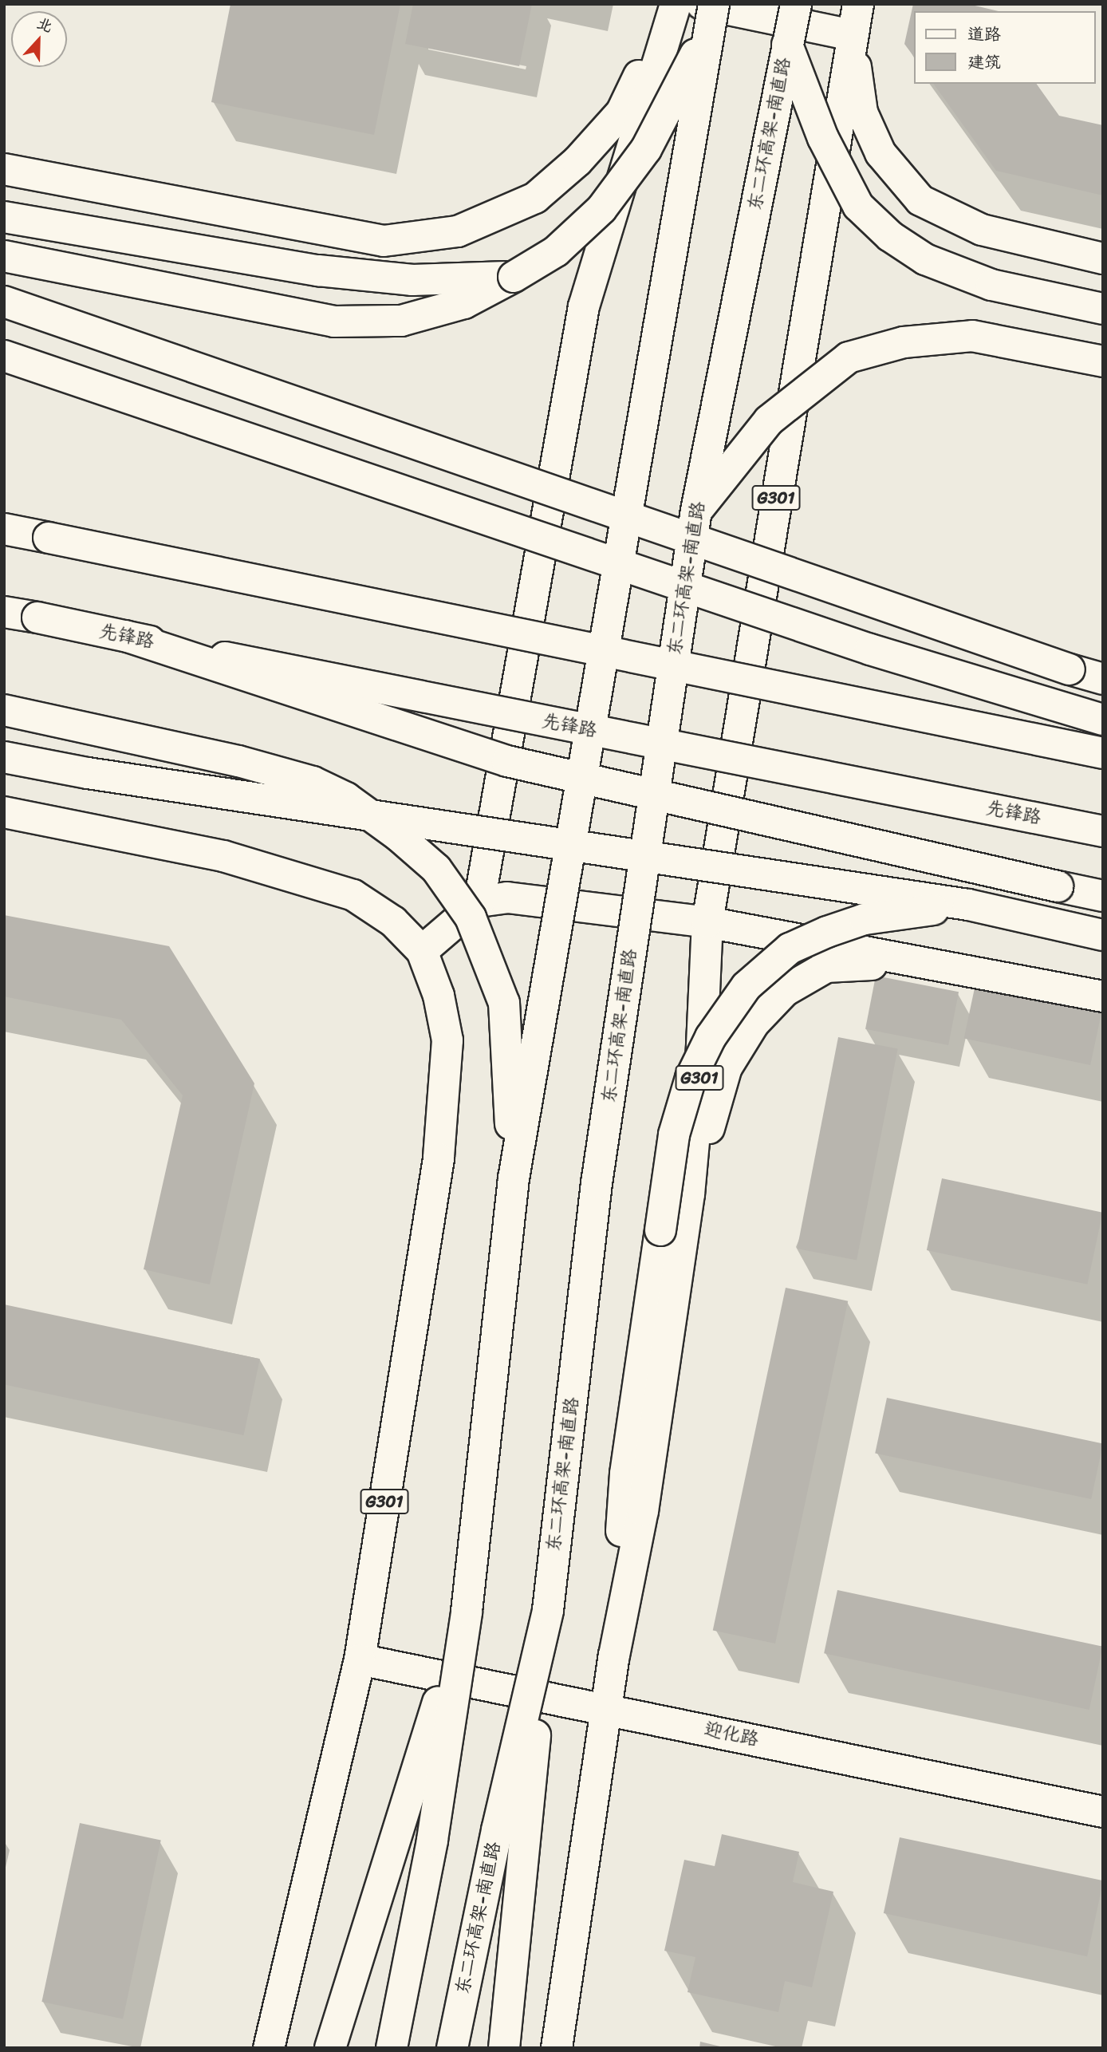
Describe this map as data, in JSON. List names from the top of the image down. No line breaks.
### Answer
{"streets":{"main road":["东二环高架-南直路","G301","先锋路","迎化路"]},"crossings":[["G301","迎化路"]],"legend":["道路","建筑"],"north":"top"}
